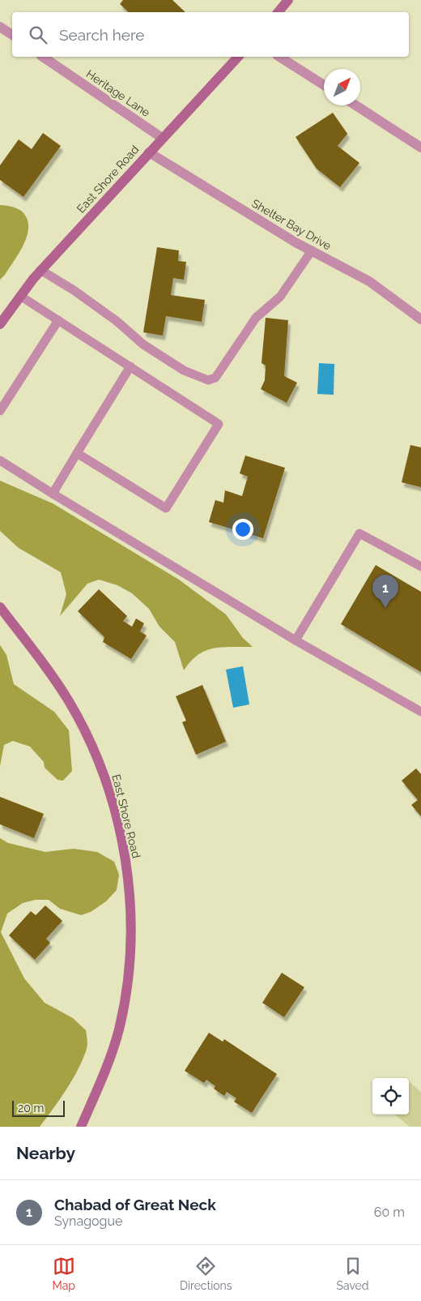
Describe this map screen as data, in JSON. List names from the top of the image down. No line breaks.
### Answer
{"streets":{"main road":["East Shore Road"],"street":["Heritage Lane","Shelter Bay Drive"]},"crossings":[["Heritage Lane","East Shore Road"],["East Shore Road","Shelter Bay Drive"]],"scale_bar":"20 m","north":"top right","page":{"search":"Search here","pins":"1","scale":"20 m","heading":"Nearby","list":[{"mark":"1","name":"Chabad of Great Neck","note":"Synagogue","value":"60 m"}],"nav":["Map","Directions","Saved"]}}
